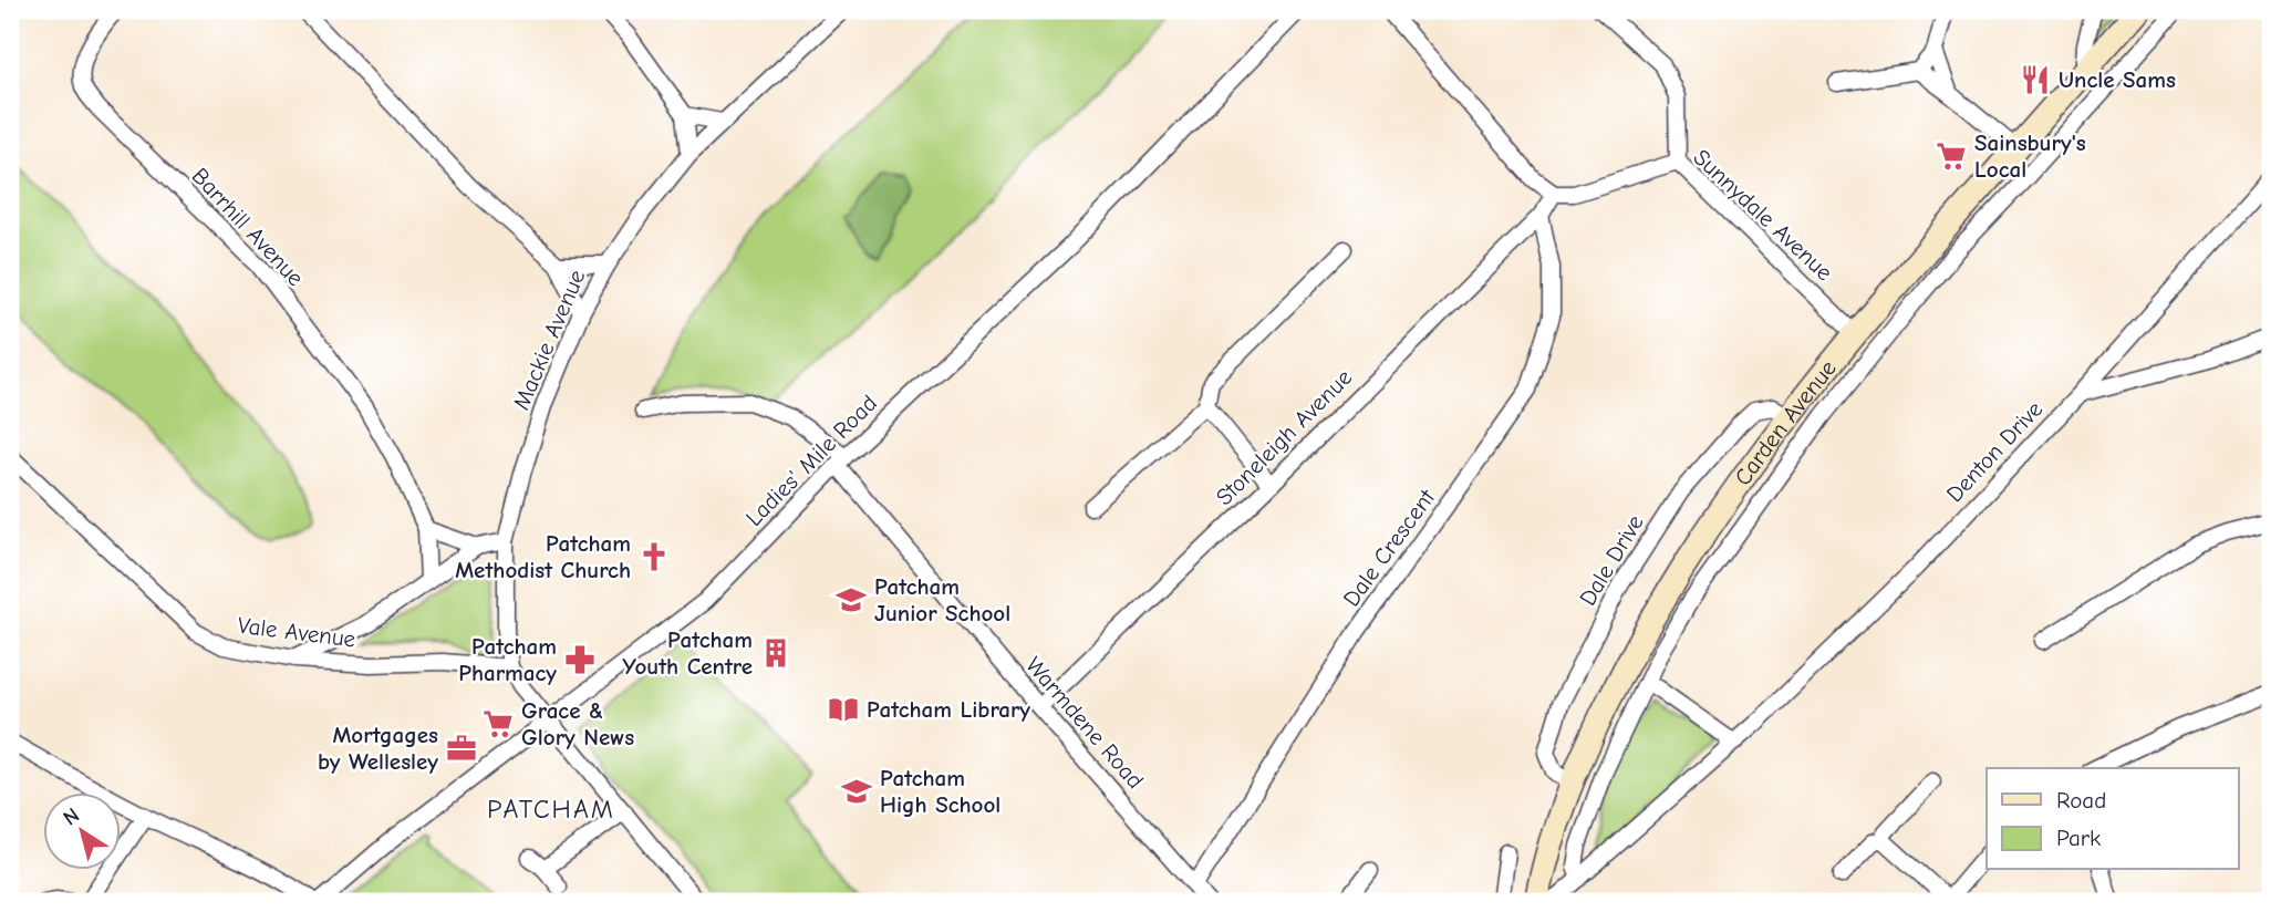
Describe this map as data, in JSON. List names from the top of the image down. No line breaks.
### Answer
{"streets":{"street":["Sunnydale Avenue","Barrhill Avenue","Mackie Avenue","Carden Avenue","Stoneleigh Avenue","Denton Drive","Ladies' Mile Road","Dale Crescent","Dale Drive","Vale Avenue","Warmdene Road"]},"crossings":[["Sunnydale Avenue","Carden Avenue"],["Sunnydale Avenue","Stoneleigh Avenue"],["Mackie Avenue","Ladies' Mile Road"],["Mackie Avenue","Vale Avenue"],["Carden Avenue","Denton Drive"],["Carden Avenue","Dale Drive"],["Stoneleigh Avenue","Dale Crescent"],["Stoneleigh Avenue","Warmdene Road"],["Ladies' Mile Road","Warmdene Road"],["Dale Crescent","Warmdene Road"]],"districts":["PATCHAM"],"places":{"restaurant":["Uncle Sams"],"supermarket":["Sainsbury's Local","Grace & Glory News"],"church":["Patcham Methodist Church"],"school or university":["Patcham Junior School","Patcham High School"],"building":["Patcham Youth Centre"],"pharmacy":["Patcham Pharmacy"],"library":["Patcham Library"],"office":["Mortgages by Wellesley"]},"legend":["Road","Park"],"north":"top left"}
